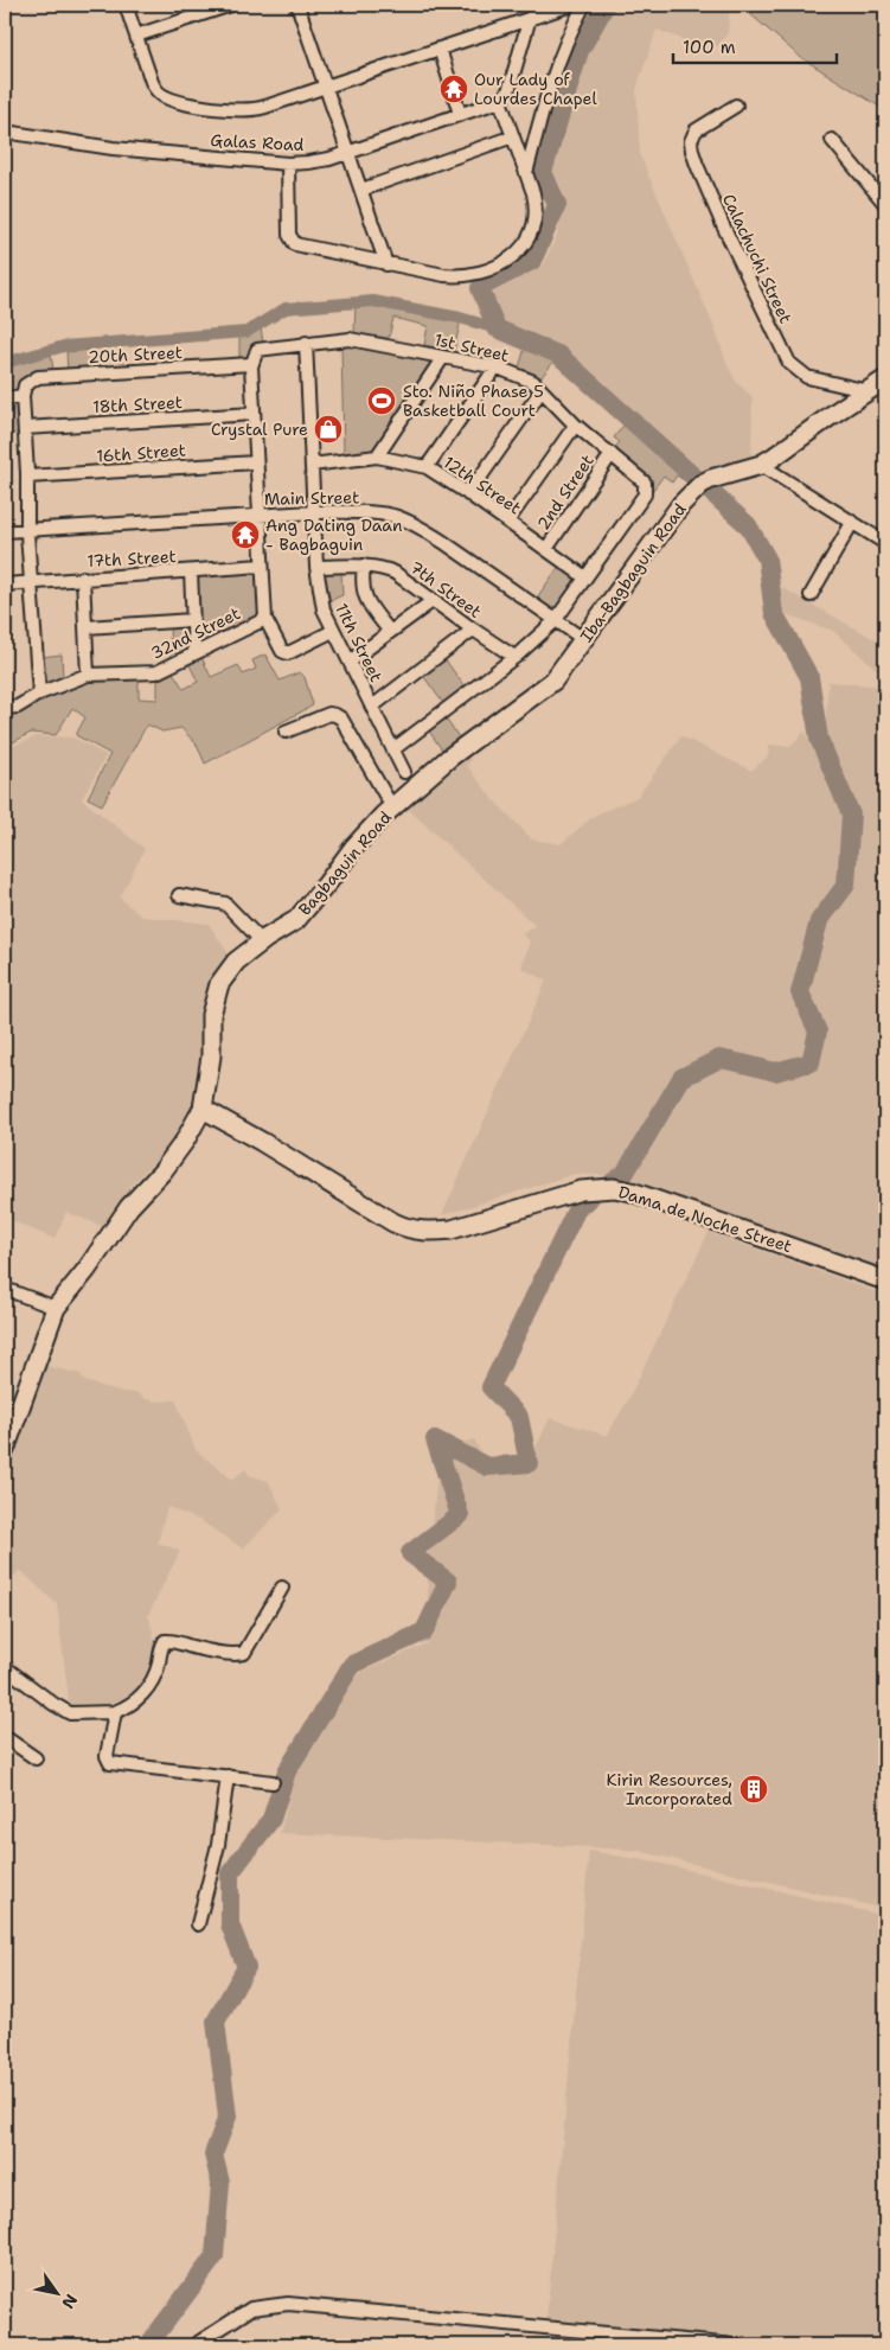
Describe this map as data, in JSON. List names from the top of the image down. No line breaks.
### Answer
{"streets":{"street":["Galas Road","Calachuchi Street","1st Street","20th Street","18th Street","16th Street","12th Street","2nd Street","Main Street","17th Street","Iba-Bagbaguin Road","7th Street","32nd Street","11th Street","Bagbaguin Road","Dama de Noche Street"]},"crossings":[["Calachuchi Street","Iba-Bagbaguin Road"],["1st Street","20th Street"],["1st Street","12th Street"],["1st Street","2nd Street"],["1st Street","Main Street"],["1st Street","7th Street"],["1st Street","11th Street"],["12th Street","2nd Street"],["12th Street","11th Street"],["Main Street","Iba-Bagbaguin Road"],["Main Street","11th Street"],["Iba-Bagbaguin Road","Bagbaguin Road"],["7th Street","11th Street"],["Bagbaguin Road","Dama de Noche Street"]],"places":{"temple":["Our Lady of Lourdes Chapel","Ang Dating Daan - Bagbaguin"],"sports":["Sto. Niño Phase 5 Basketball Court"],"shop":["Crystal Pure"],"building":["Kirin Resources, Incorporated"]},"scale_bar":"100 m","north":"bottom right"}
